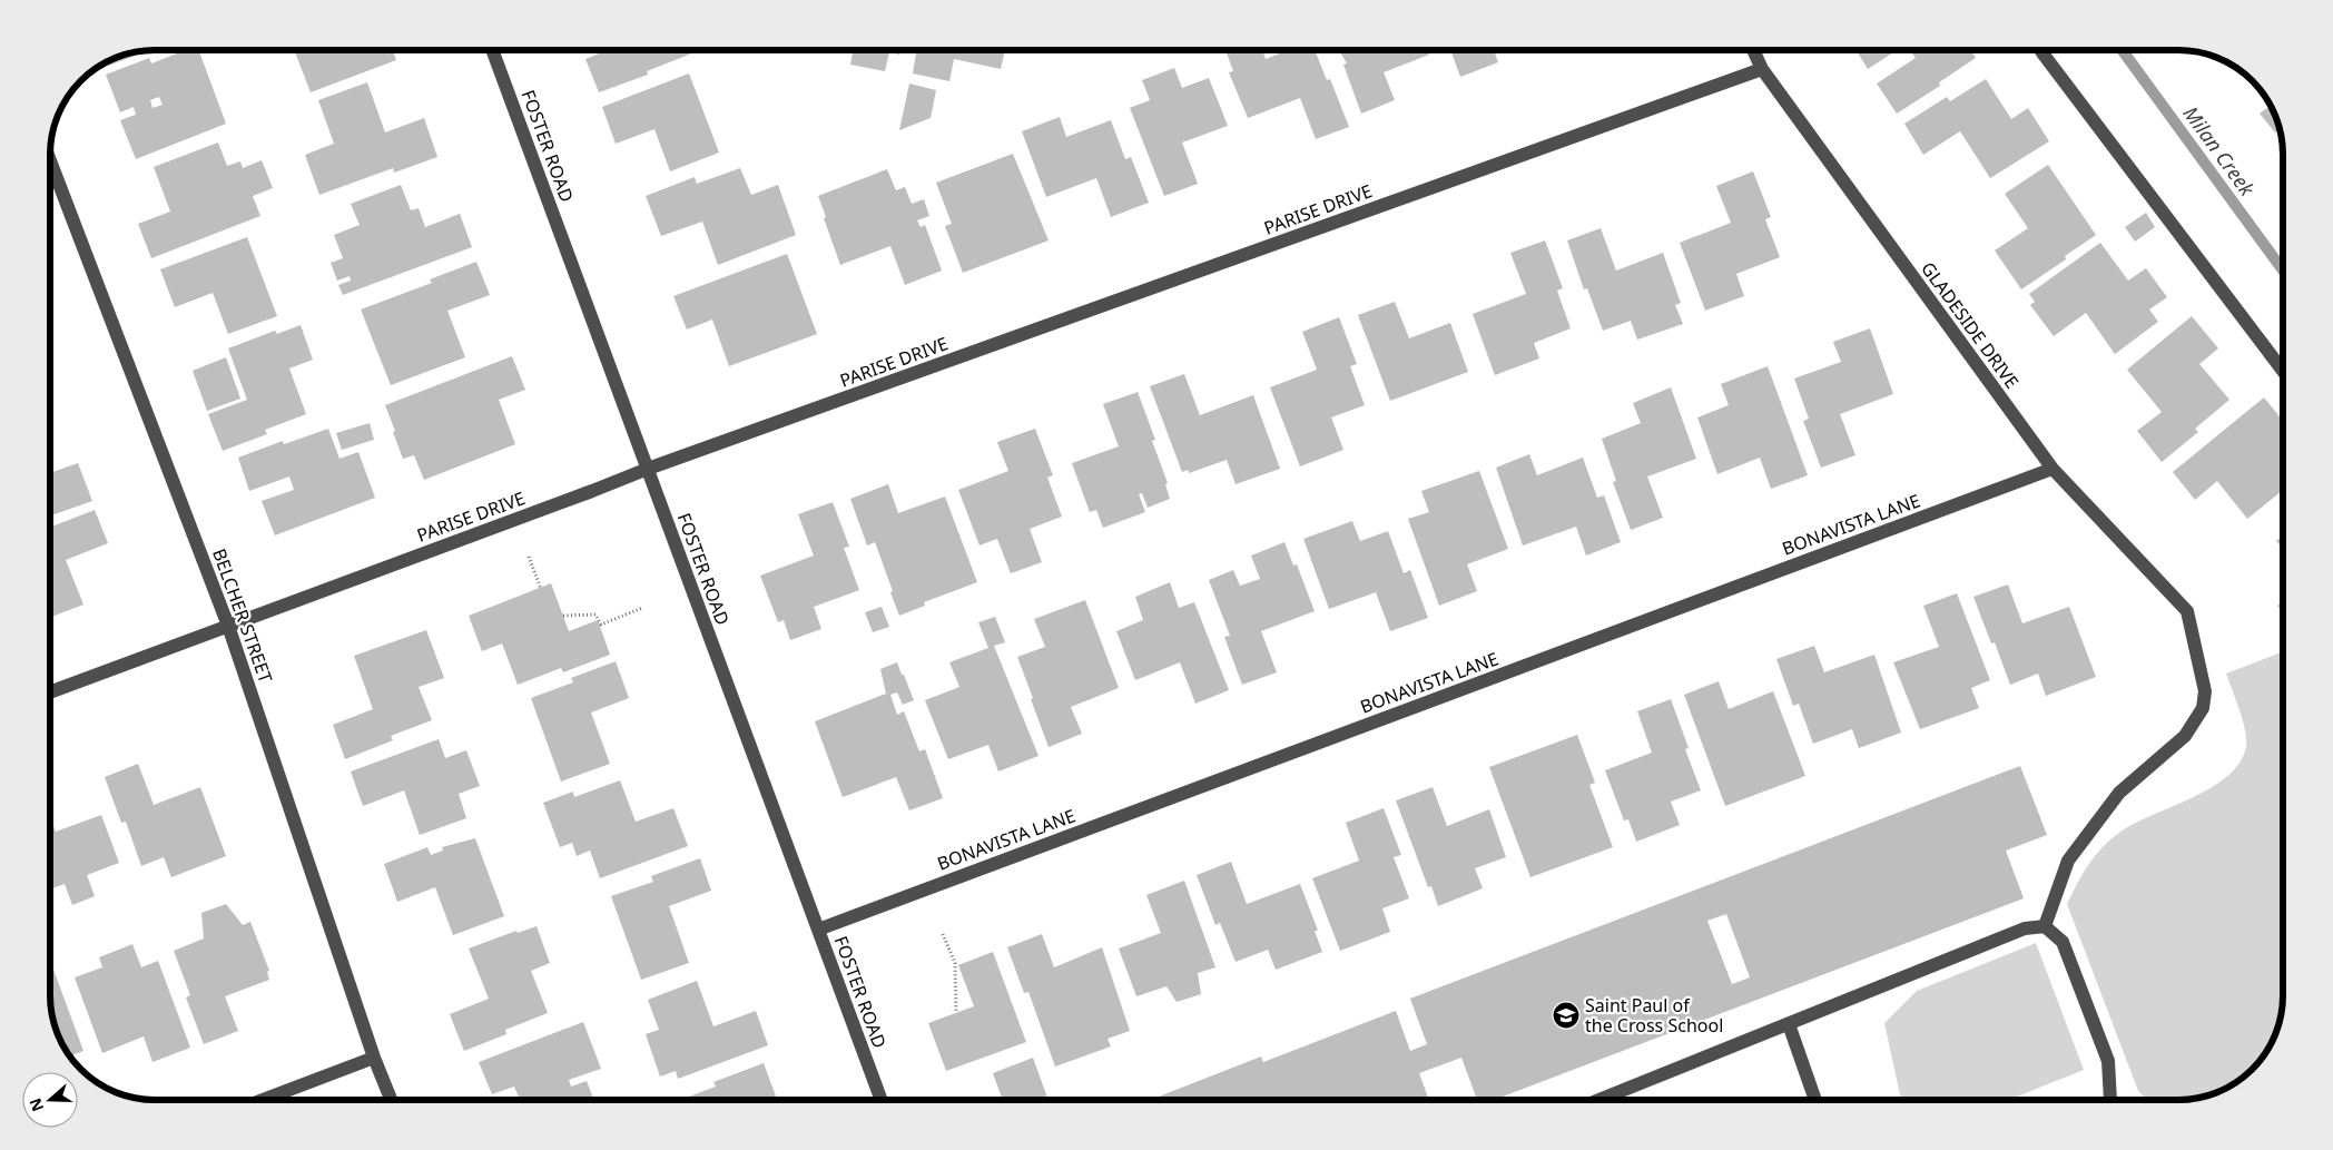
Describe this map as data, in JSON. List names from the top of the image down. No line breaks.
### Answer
{"streets":{"street":["FOSTER ROAD","PARISE DRIVE","GLADESIDE DRIVE","BONAVISTA LANE","BELCHER STREET"]},"crossings":[["FOSTER ROAD","PARISE DRIVE"],["FOSTER ROAD","BONAVISTA LANE"],["PARISE DRIVE","GLADESIDE DRIVE"],["PARISE DRIVE","BELCHER STREET"],["GLADESIDE DRIVE","BONAVISTA LANE"]],"water":["Milan Creek"],"places":{"school or university":["Saint Paul of the Cross School"]},"north":"left"}
